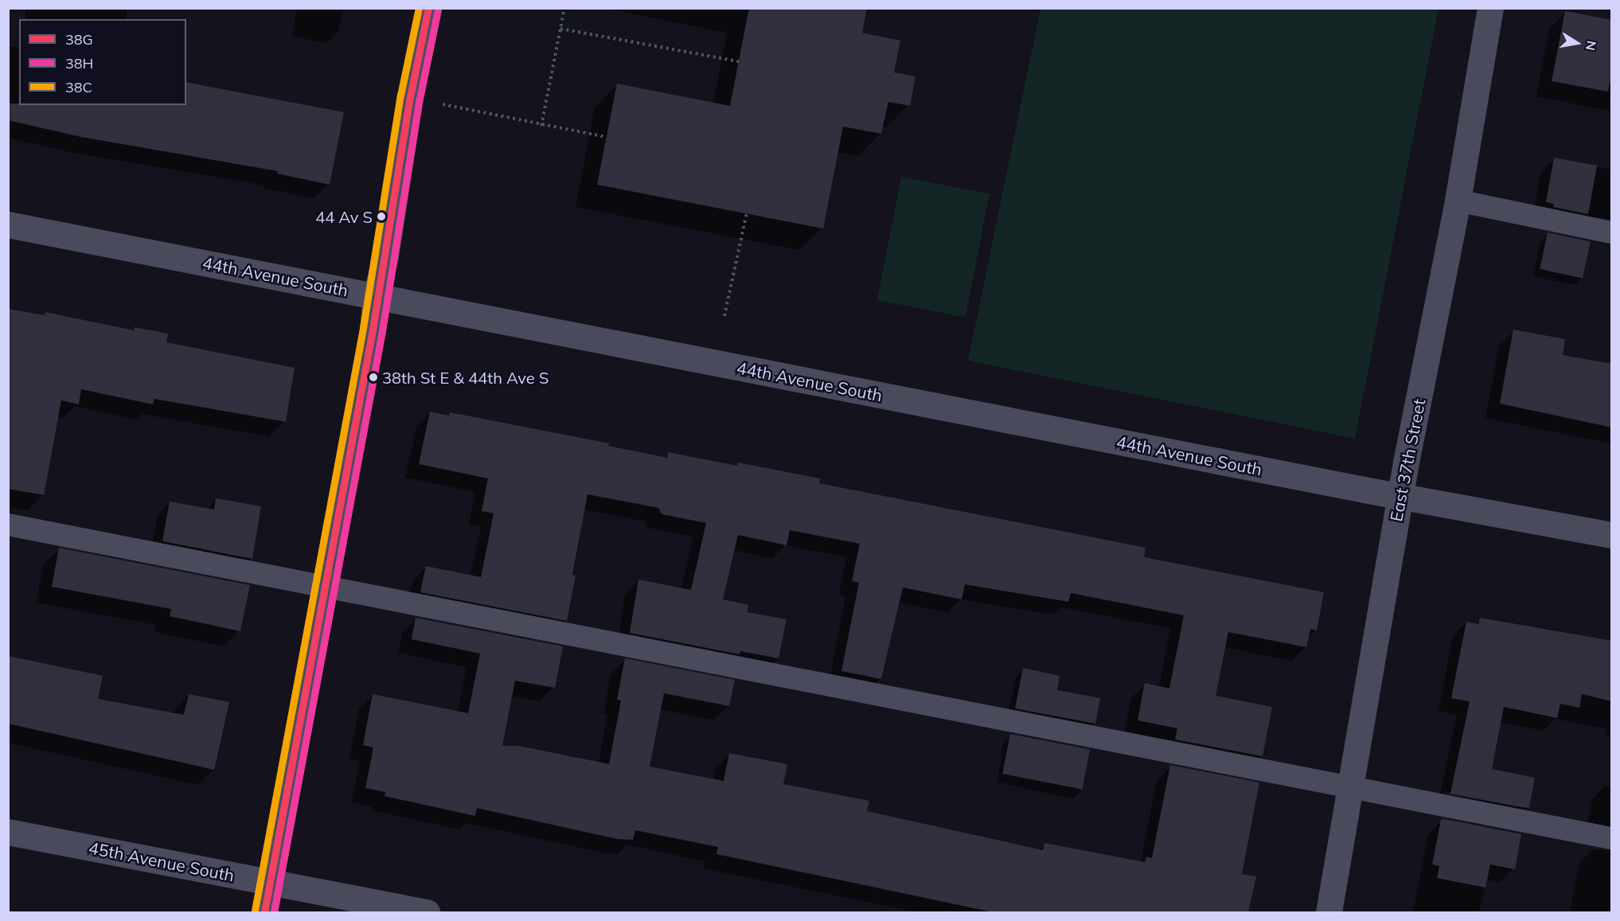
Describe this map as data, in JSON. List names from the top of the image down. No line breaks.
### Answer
{"streets":{"street":["44th Avenue South","East 37th Street","45th Avenue South"]},"crossings":[["44th Avenue South","East 37th Street"]],"places":["44 Av S","38th St E & 44th Ave S"],"lines":["transit line 38G","transit line 38C","transit line 38H"],"legend":["38G","38H","38C"],"north":"right"}
